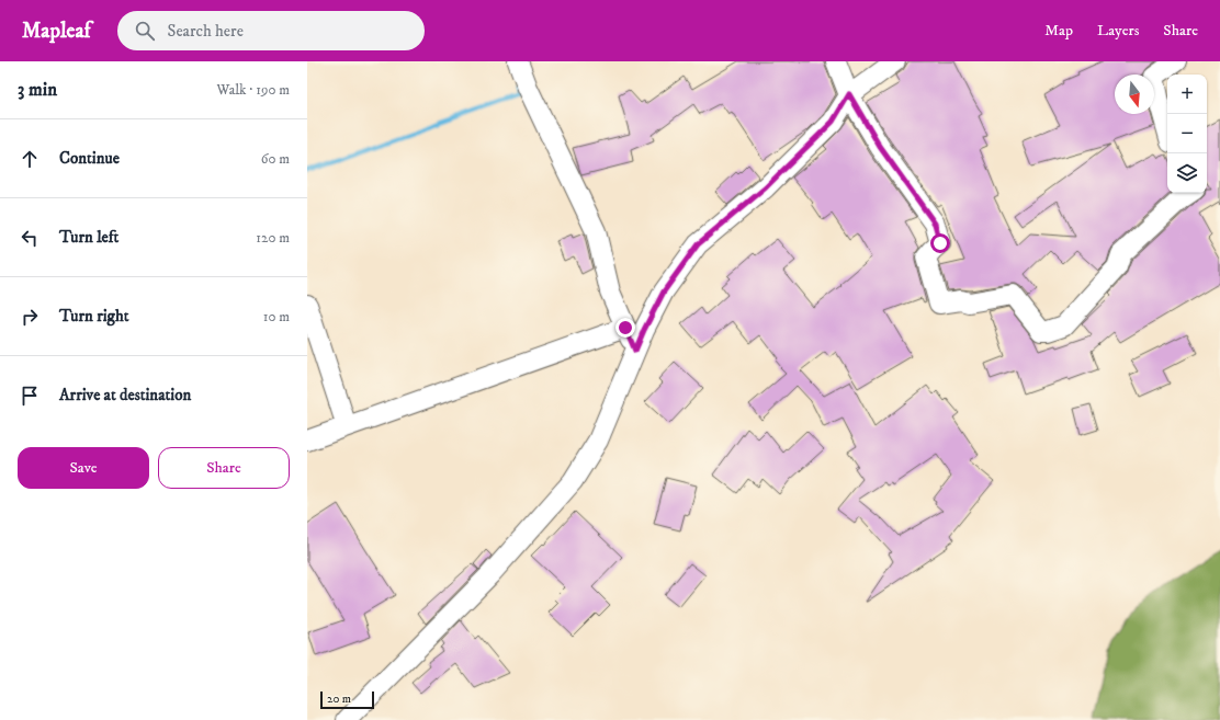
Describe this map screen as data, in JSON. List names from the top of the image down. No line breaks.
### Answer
{"scale_bar":"20 m","north":"bottom","page":{"header":"Mapleaf","search":"Search here","nav":["Map","Layers","Share"],"heading":["3 min","Walk · 190 m"],"map_buttons":["+","−"],"list":[["Continue","60 m"],["Turn left","120 m"],["Turn right","10 m"],"Arrive at destination"],"buttons":["Save","Share"],"scale":"20 m"}}
